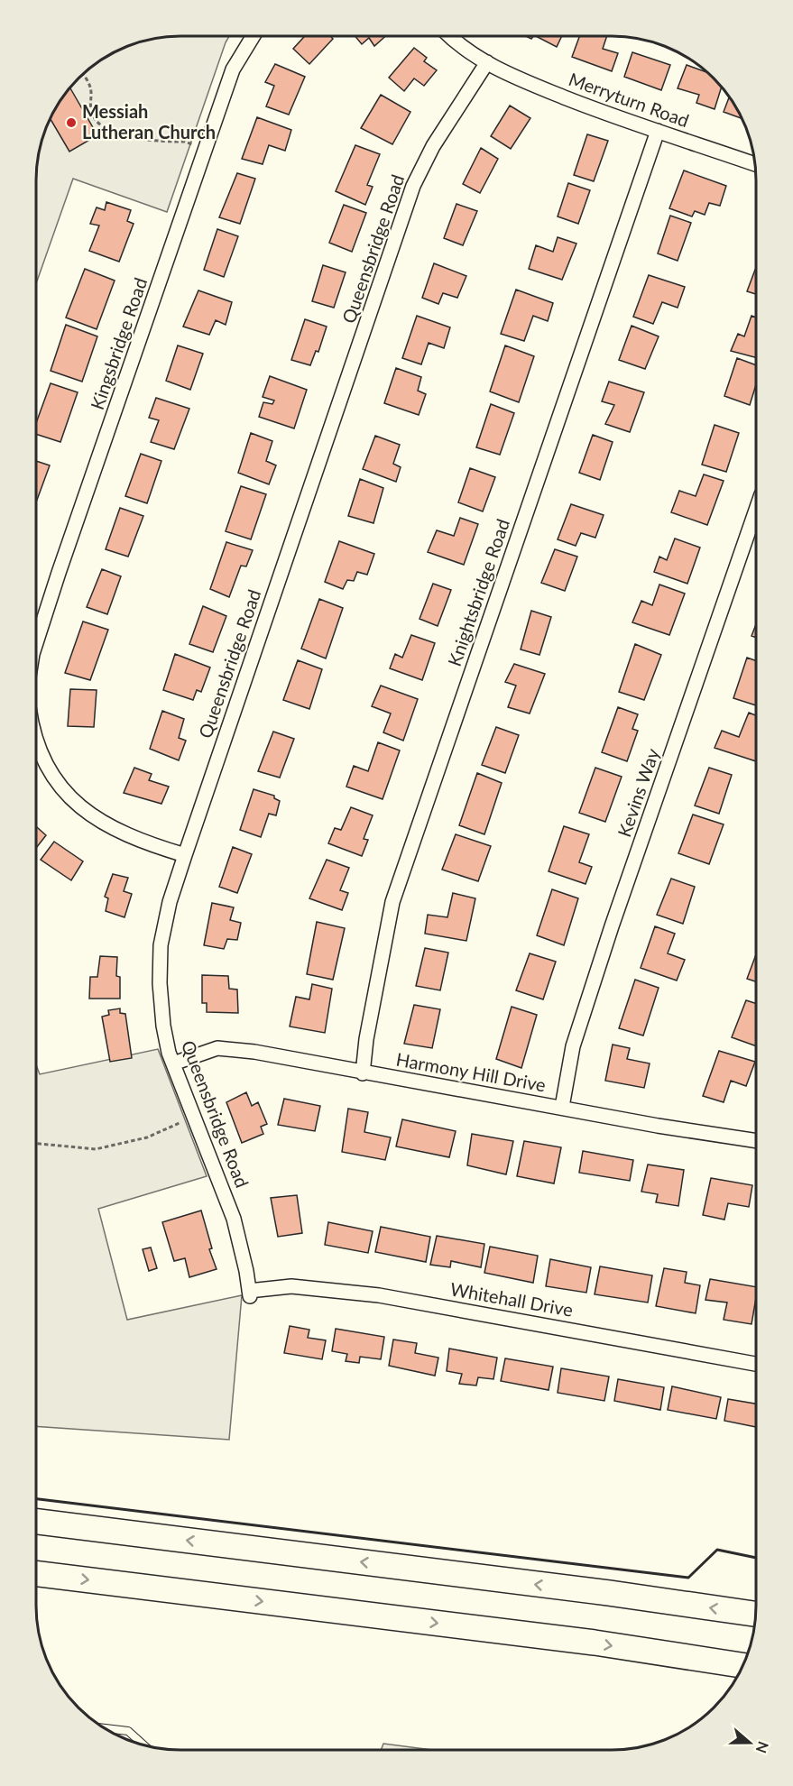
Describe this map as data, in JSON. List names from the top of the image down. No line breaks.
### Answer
{"streets":{"street":["Merryturn Road","Queensbridge Road","Kingsbridge Road","Knightsbridge Road","Kevins Way","Harmony Hill Drive","Whitehall Drive"]},"crossings":[["Merryturn Road","Queensbridge Road"],["Merryturn Road","Knightsbridge Road"],["Queensbridge Road","Harmony Hill Drive"],["Queensbridge Road","Whitehall Drive"],["Knightsbridge Road","Harmony Hill Drive"],["Kevins Way","Harmony Hill Drive"]],"places":["Messiah Lutheran Church"],"north":"right"}
